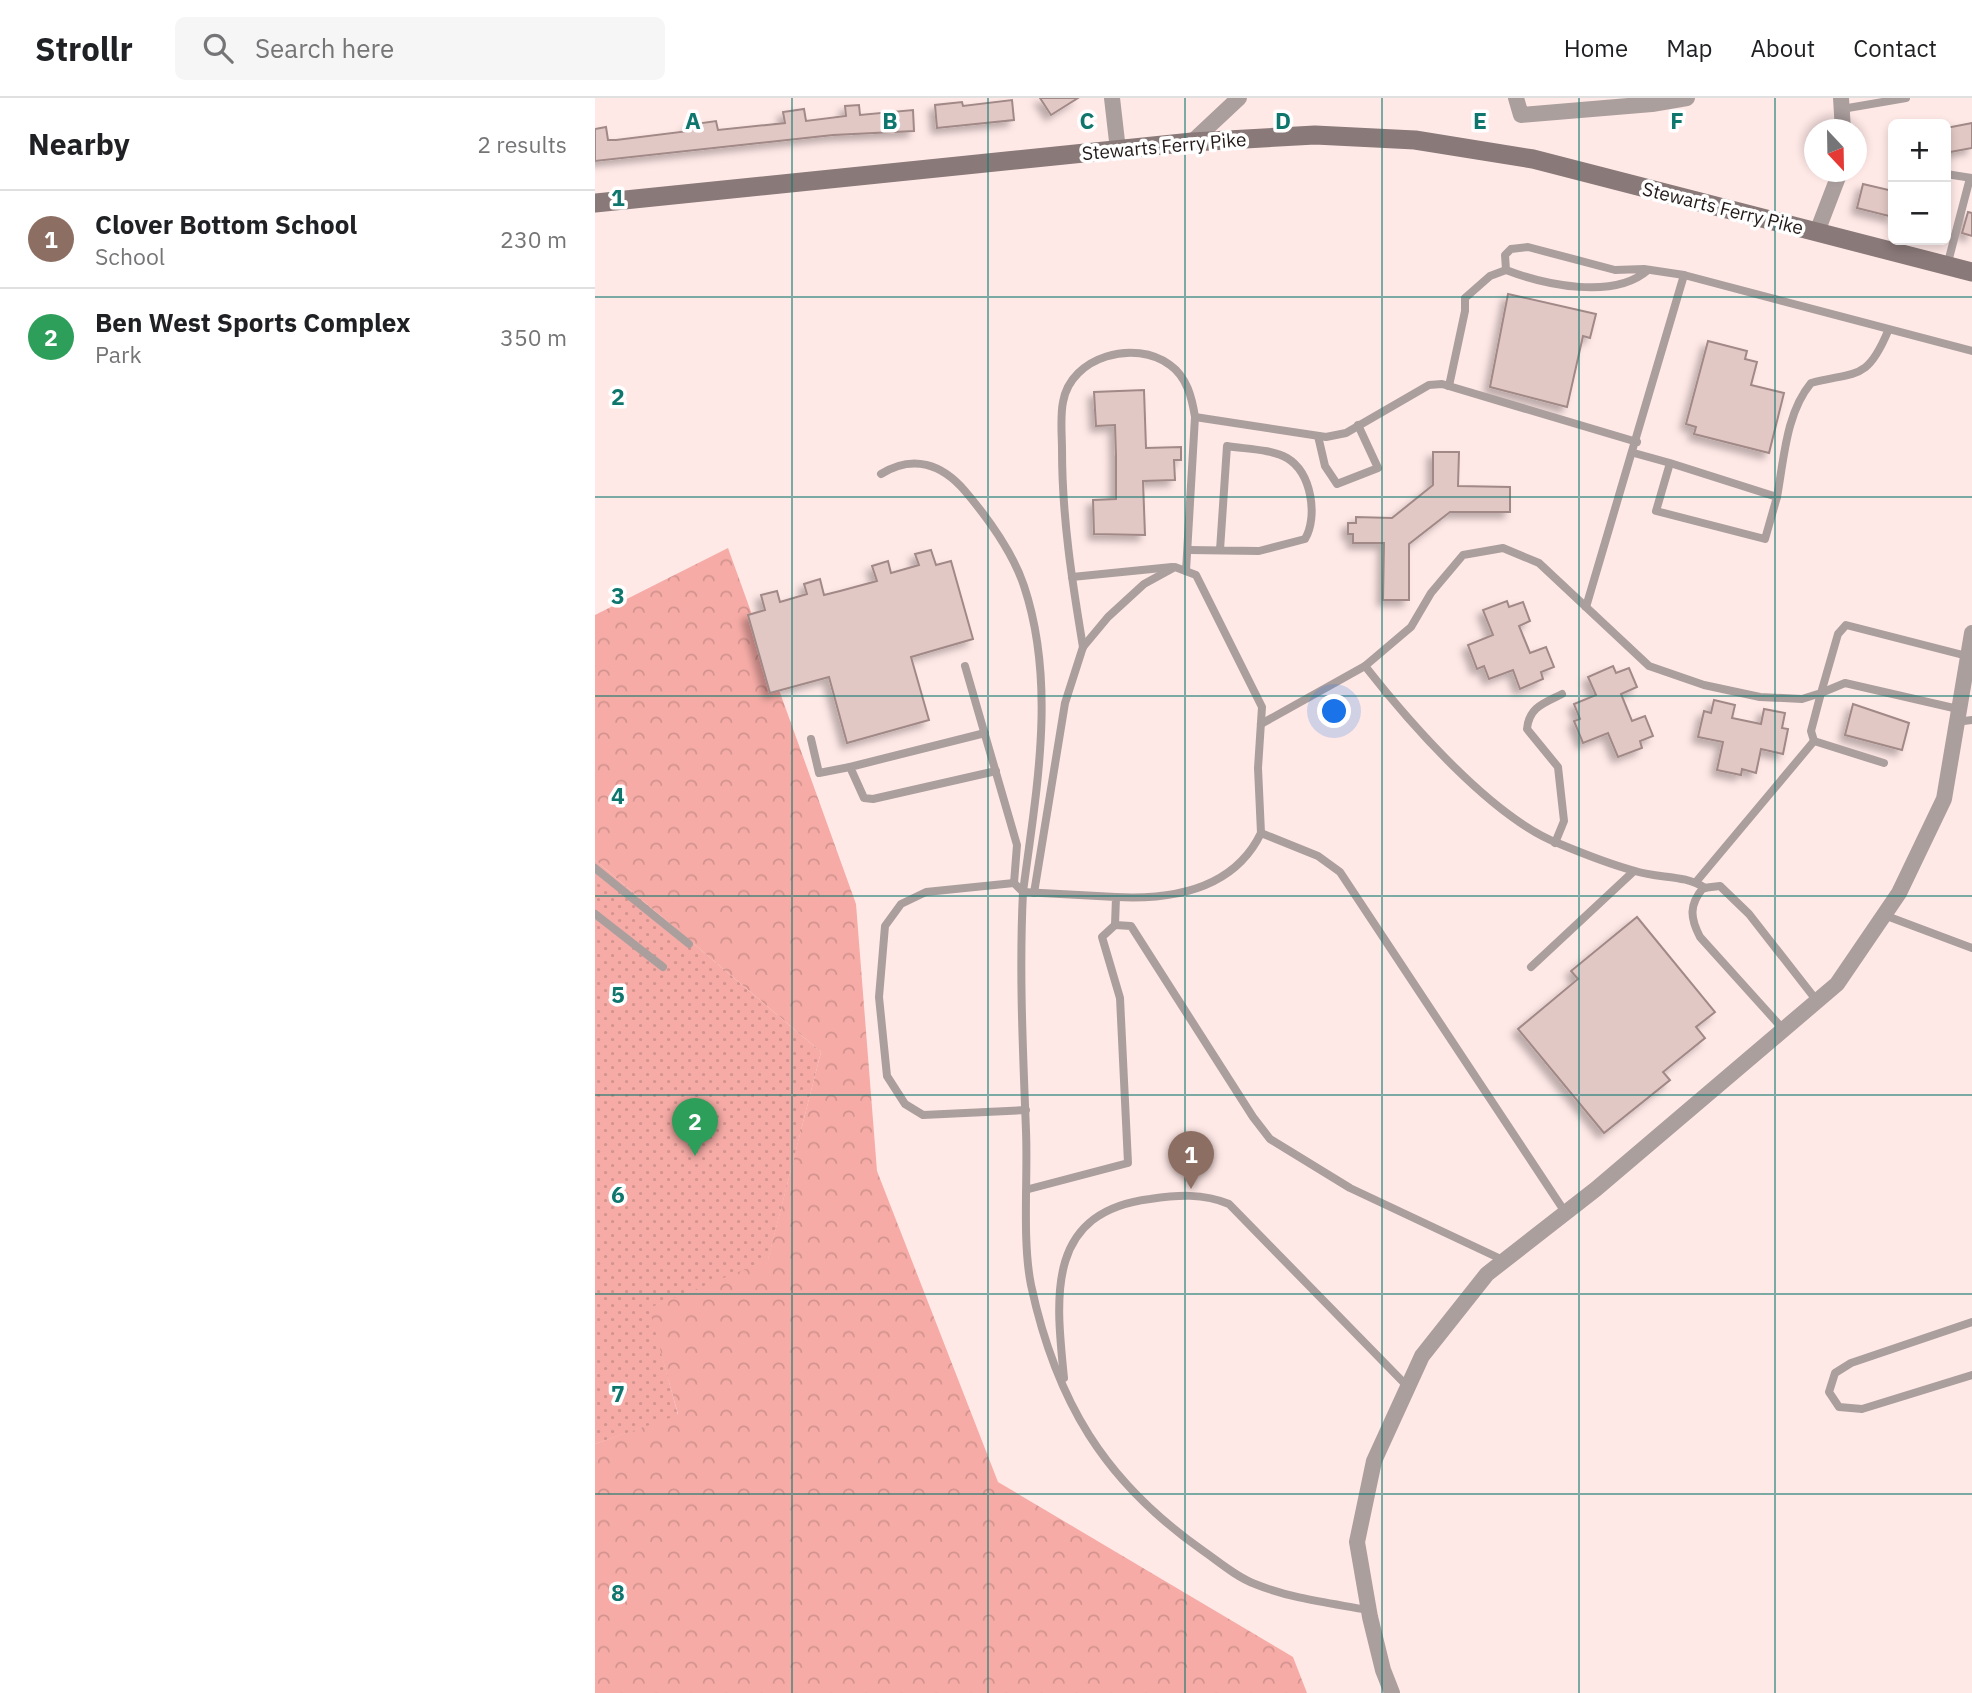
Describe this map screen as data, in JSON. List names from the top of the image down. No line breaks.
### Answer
{"streets":{"main road":["Stewarts Ferry Pike"]},"north":"bottom","page":{"header":"Strollr","search":"Search here","nav":["Home","Map","About","Contact"],"heading":["Nearby","2 results"],"map_buttons":["+","−"],"list":[{"mark":"1","name":"Clover Bottom School","note":"School","value":"230 m"},{"mark":"2","name":"Ben West Sports Complex","note":"Park","value":"350 m"}],"pins":["2","1"]},"grid":{"columns":["A","B","C","D","E","F"],"rows":["1","2","3","4","5","6","7","8"]}}
